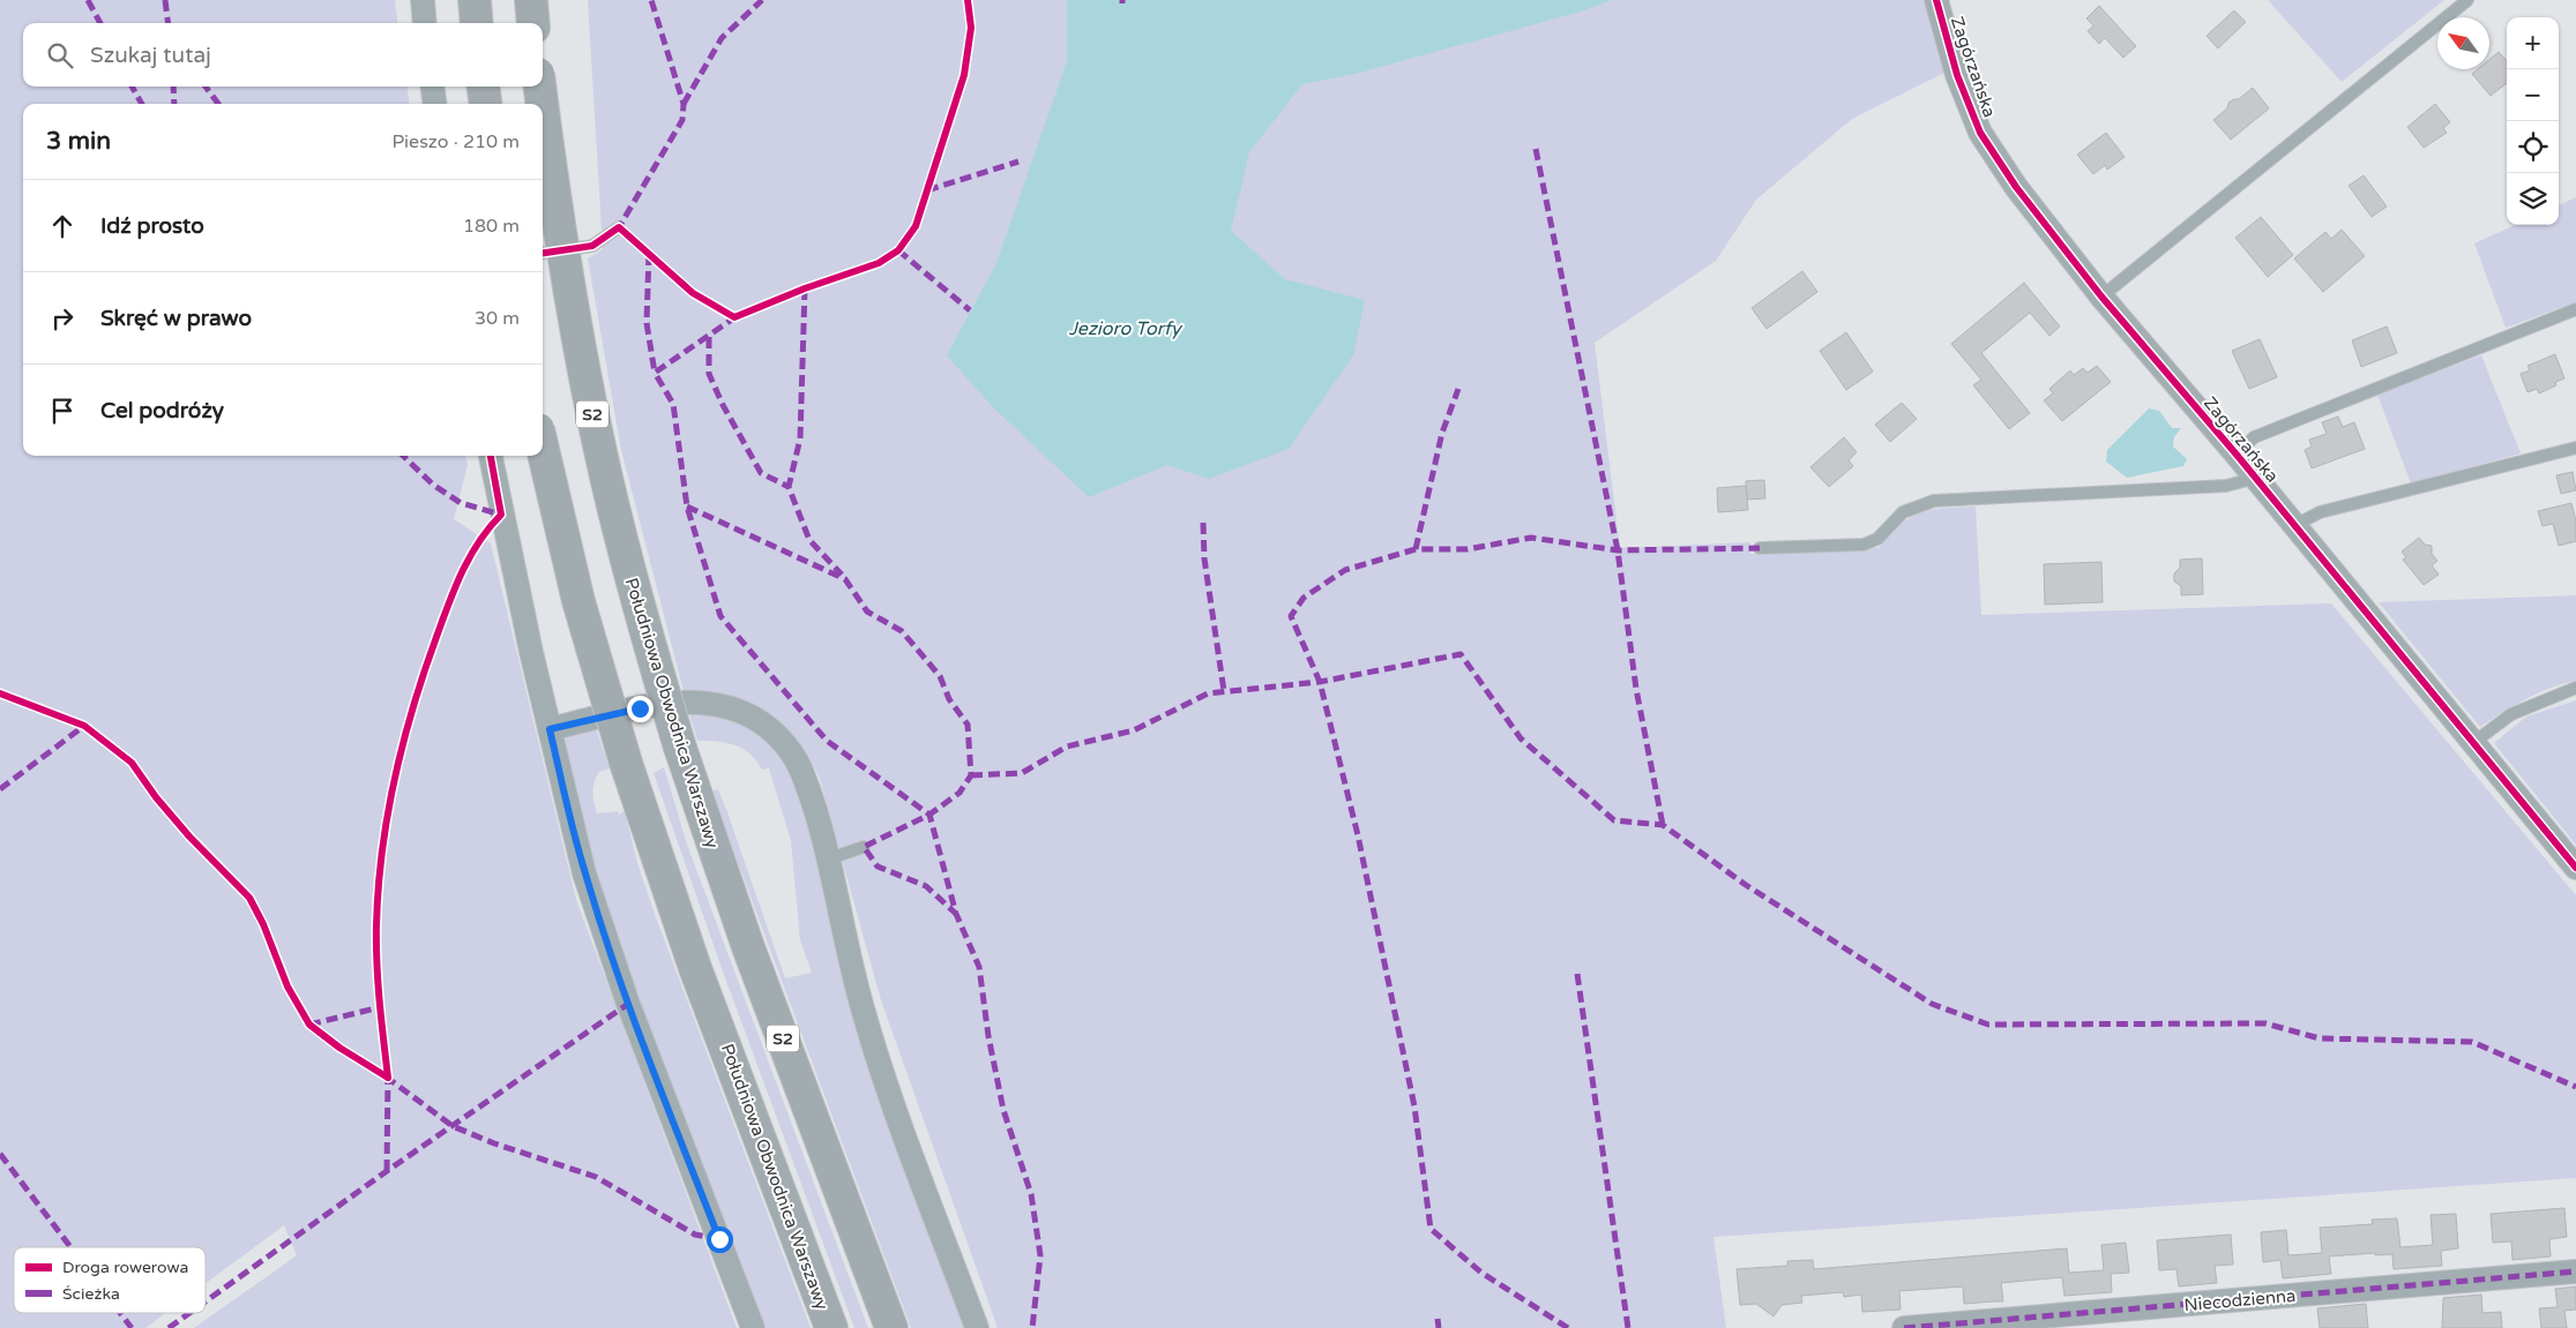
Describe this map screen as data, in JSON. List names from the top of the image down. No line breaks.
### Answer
{"streets":{"highway":["S2","Południowa Obwodnica Warszawy"],"street":["Zagórzańska","Niecodzienna"]},"water":["Jezioro Torfy"],"legend":["Droga rowerowa","Ścieżka"],"north":"top left","page":{"map_buttons":["+","−"],"search":"Szukaj tutaj","heading":["3 min","Pieszo · 210 m"],"list":[["Idź prosto","180 m"],["Skręć w prawo","30 m"],"Cel podróży"]}}
